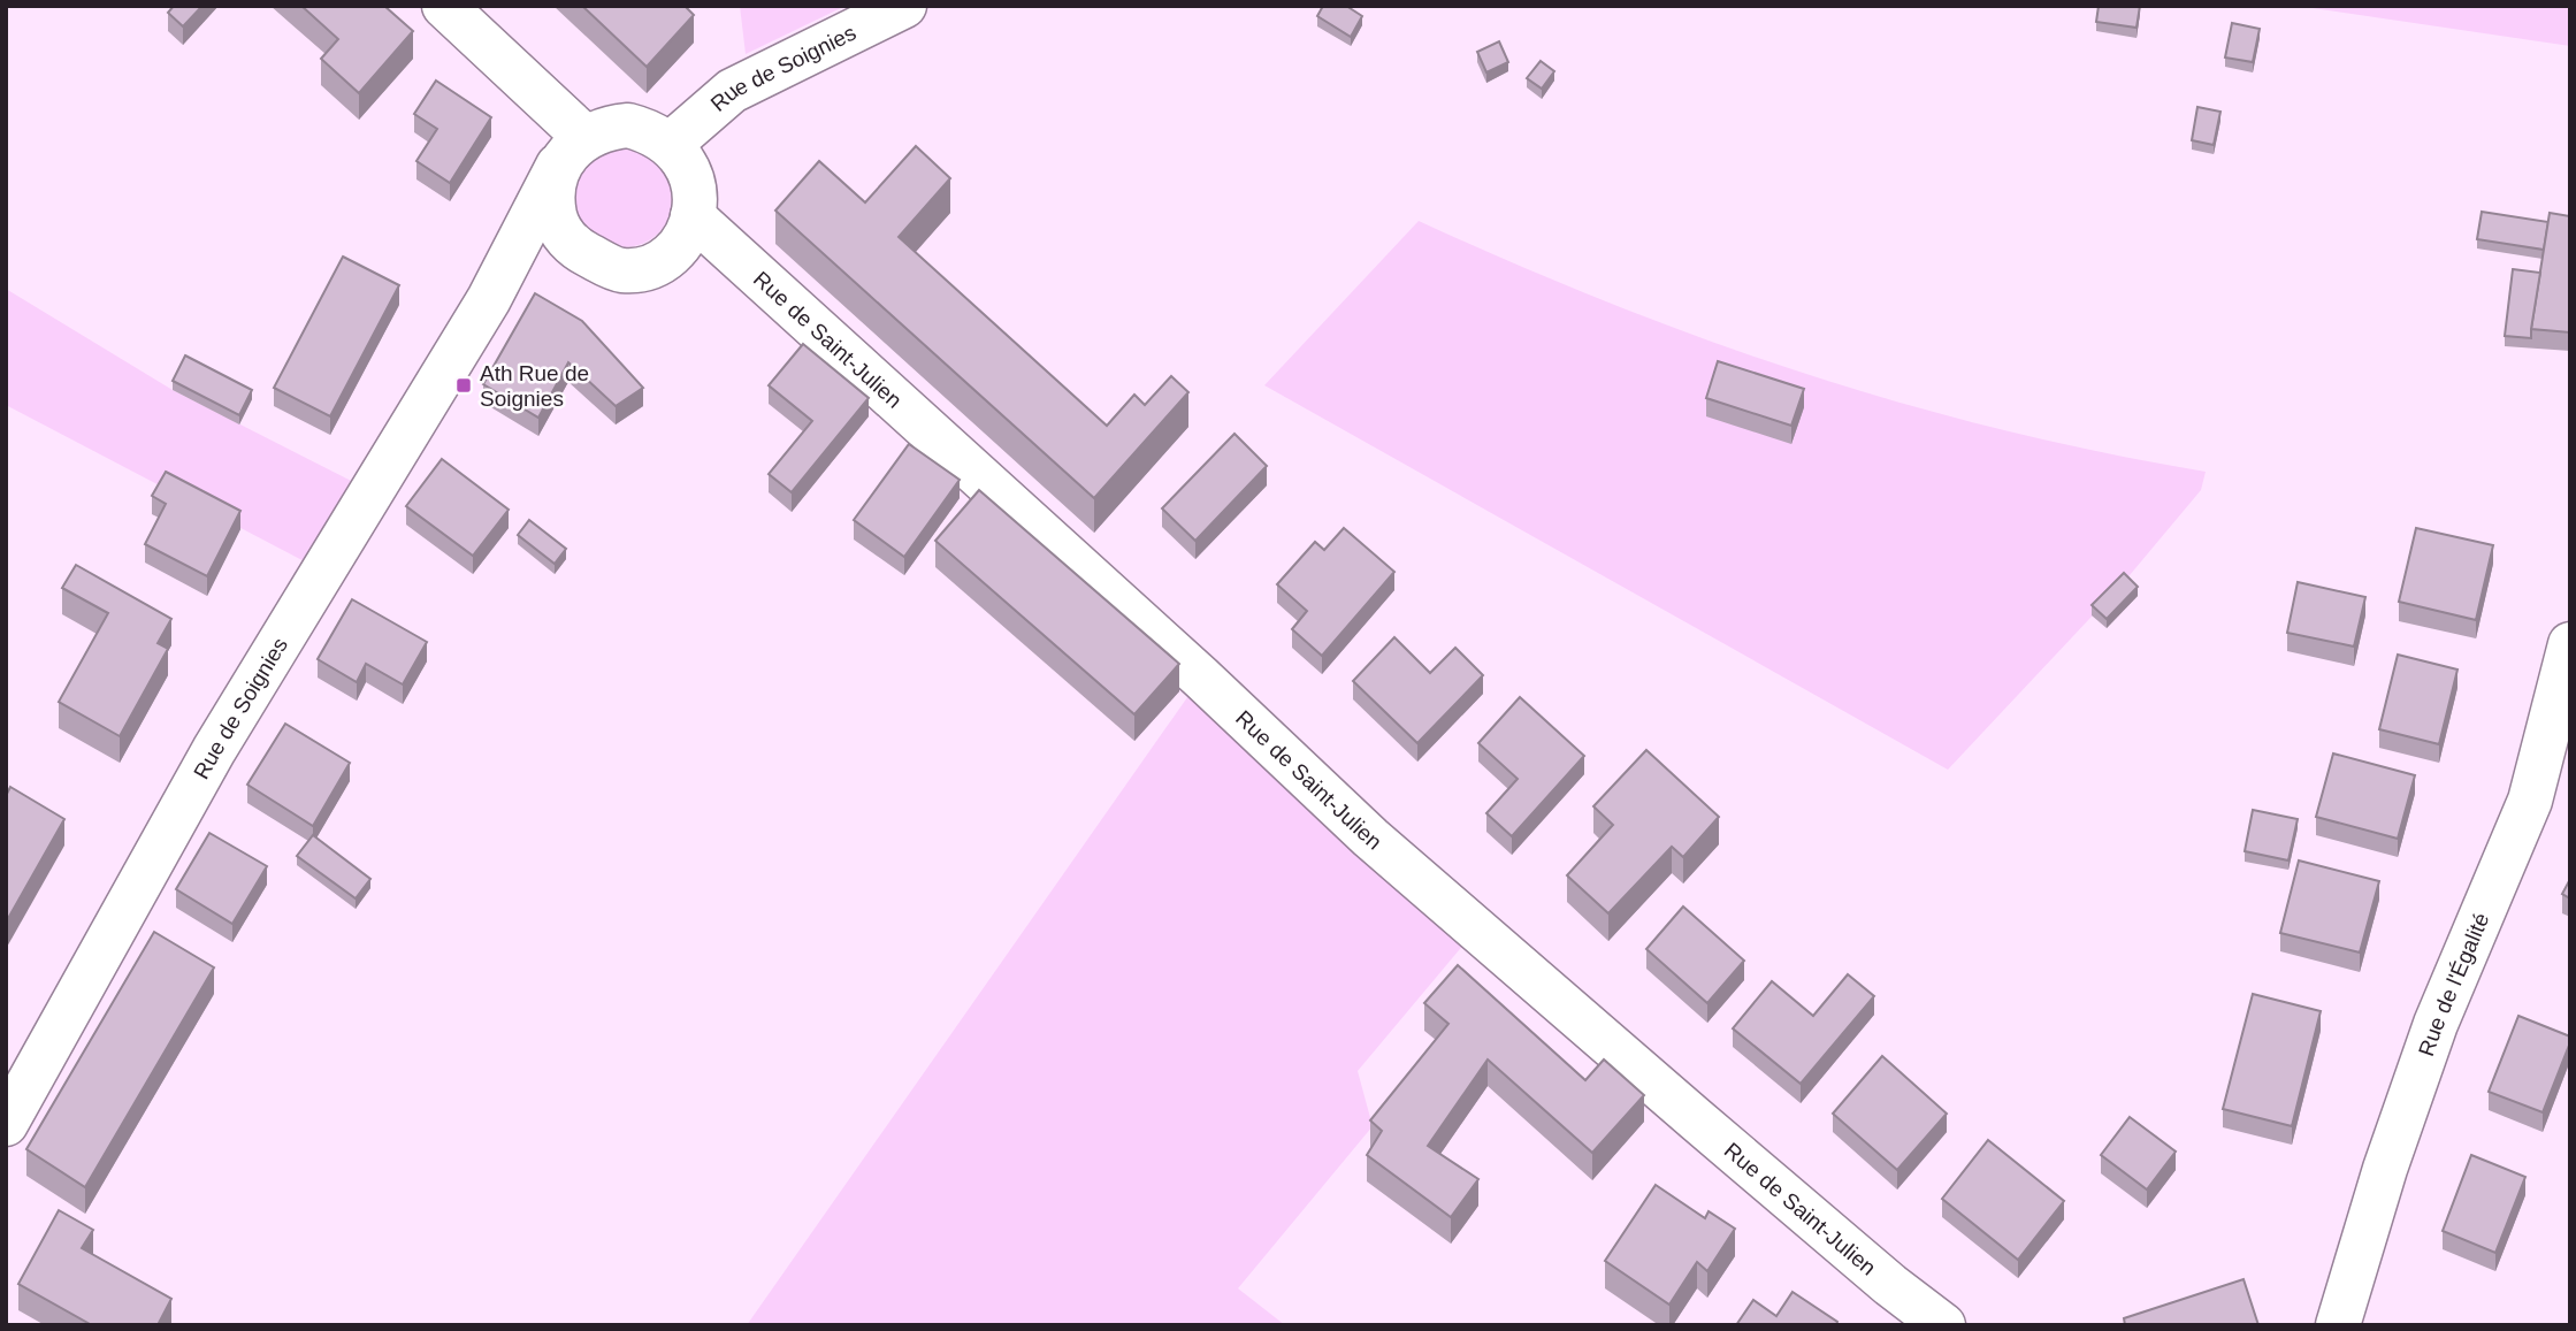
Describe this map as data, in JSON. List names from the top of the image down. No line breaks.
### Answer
{"streets":{"street":["Rue de Soignies","Rue de Saint-Julien","Rue de l'Égalité"]},"crossings":[["Rue de Soignies","Rue de Saint-Julien"]],"places":{"transit":["Ath Rue de Soignies"]}}
